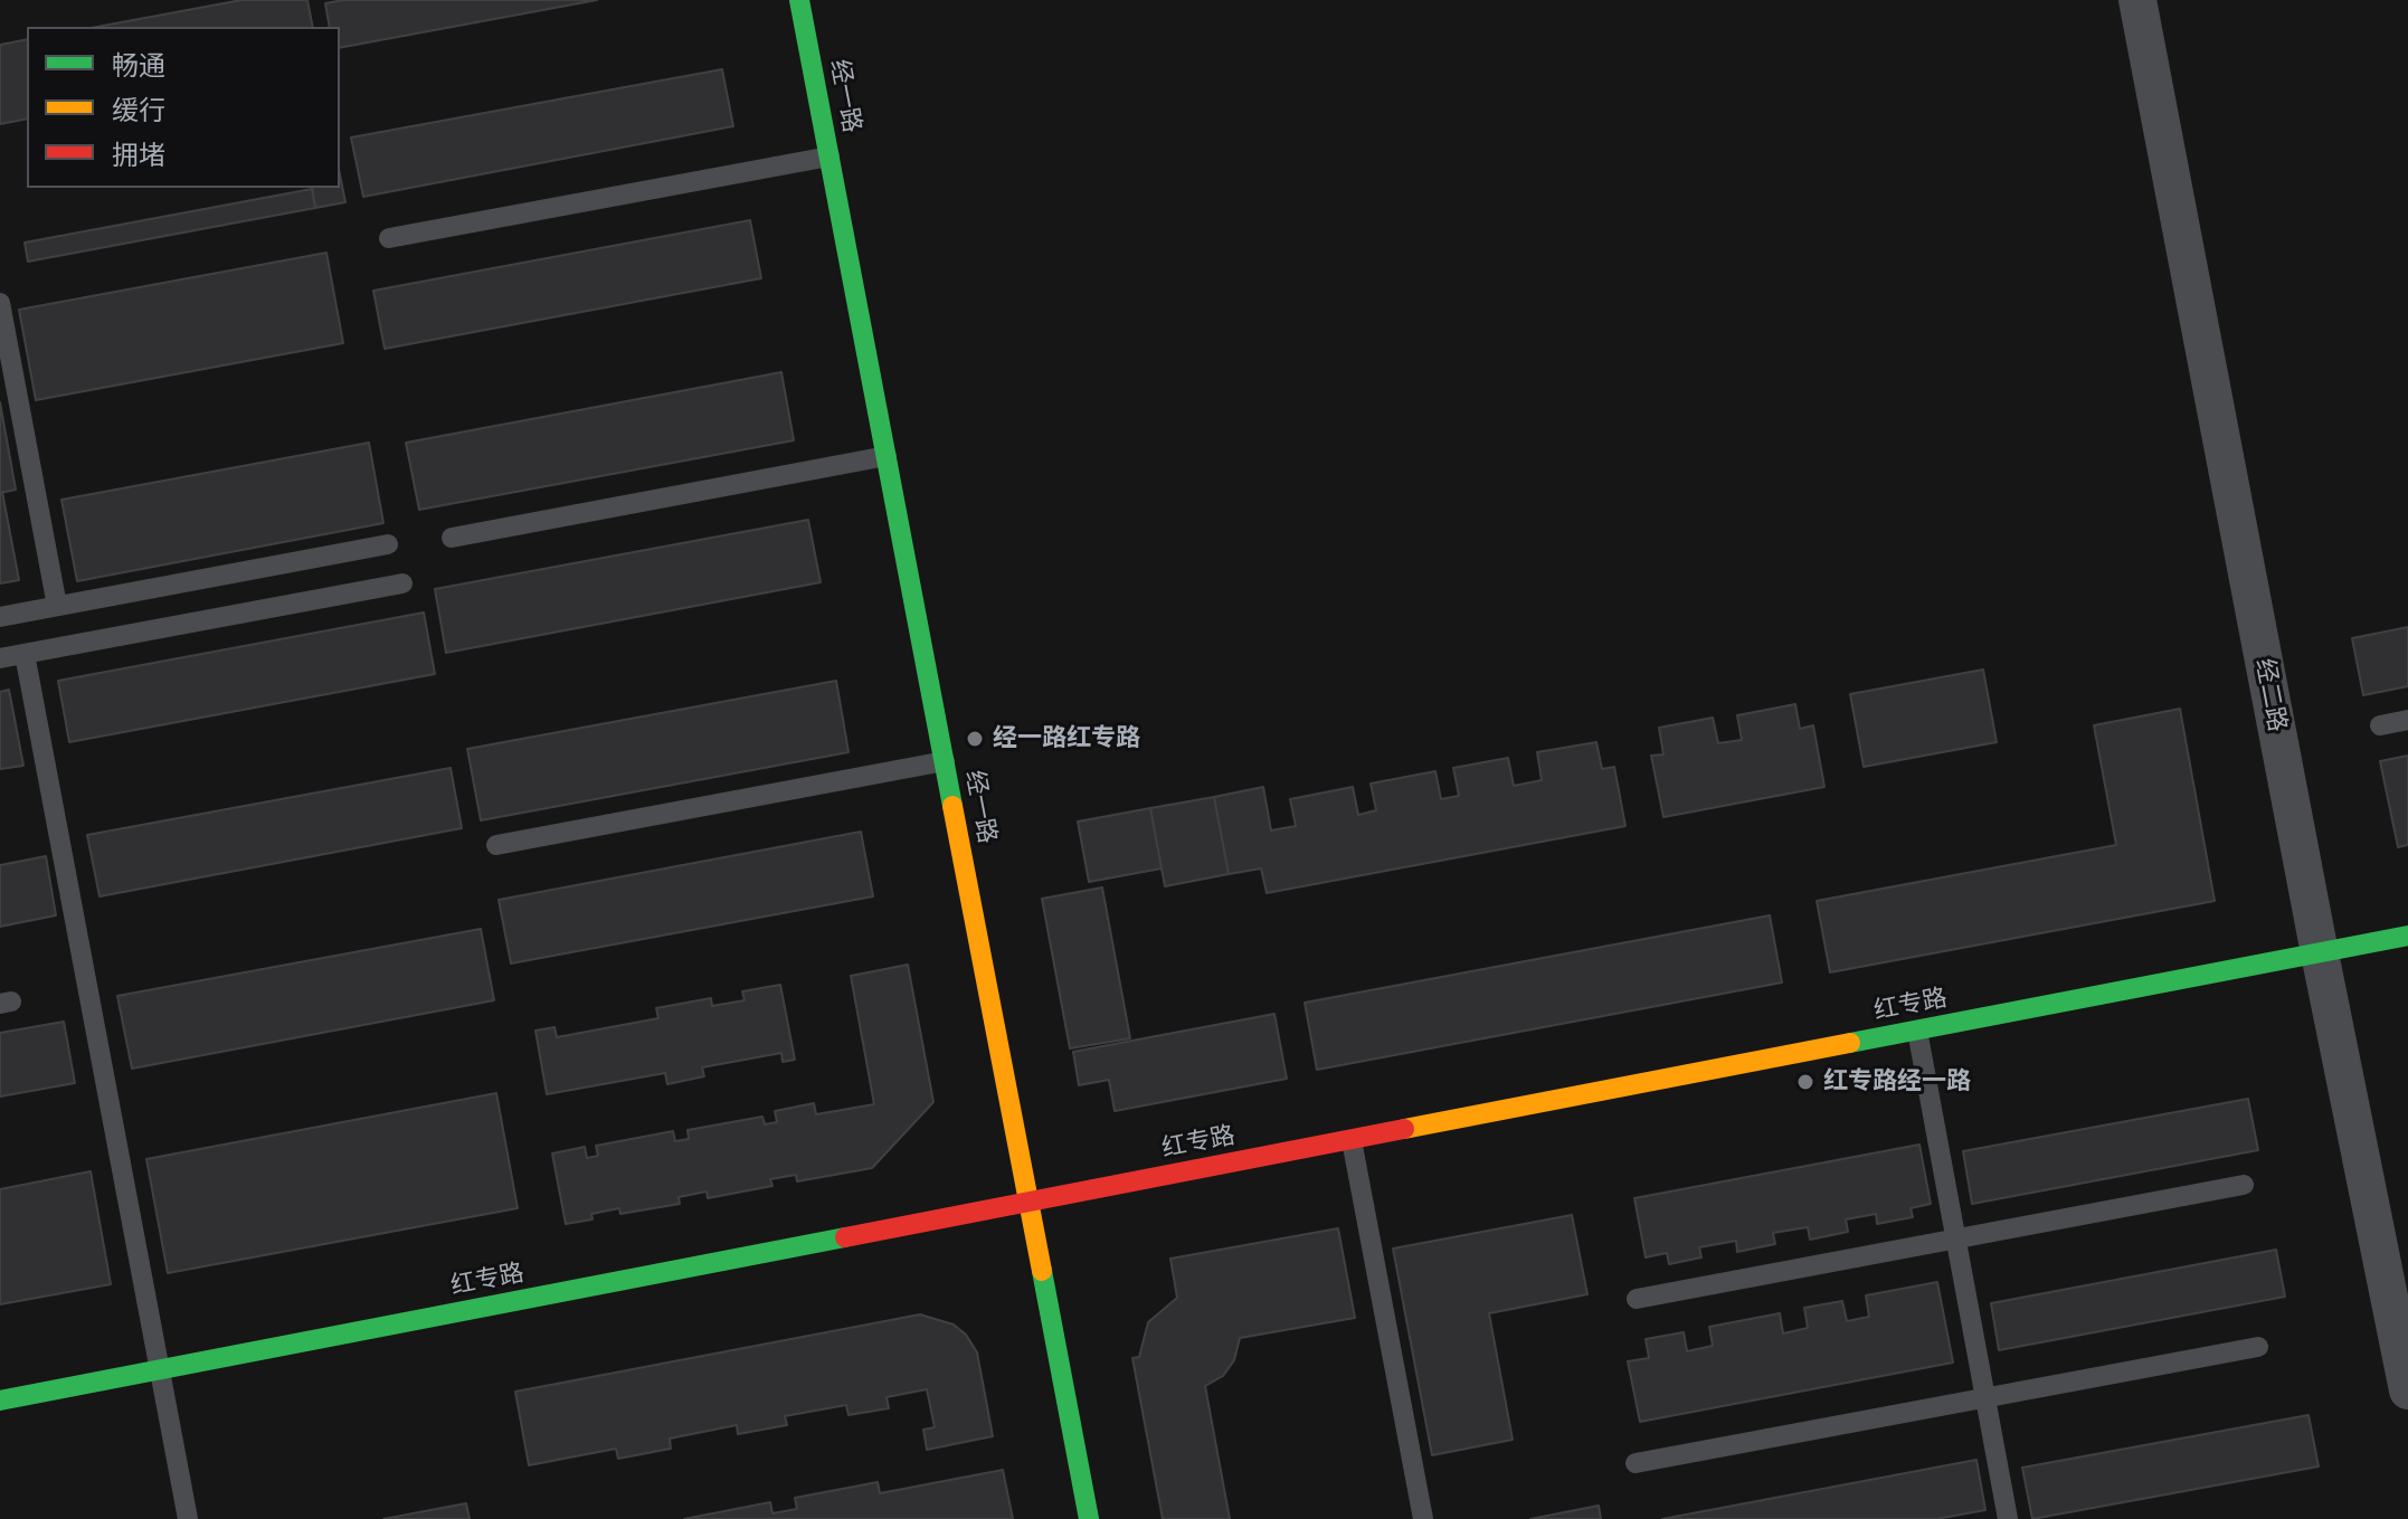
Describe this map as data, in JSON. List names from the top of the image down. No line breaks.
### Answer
{"streets":{"street":["经一路","经二路","红专路"]},"crossings":[["经一路","红专路"],["经二路","红专路"]],"places":["经一路红专路","红专路经一路"],"legend":["畅通","缓行","拥堵"]}
